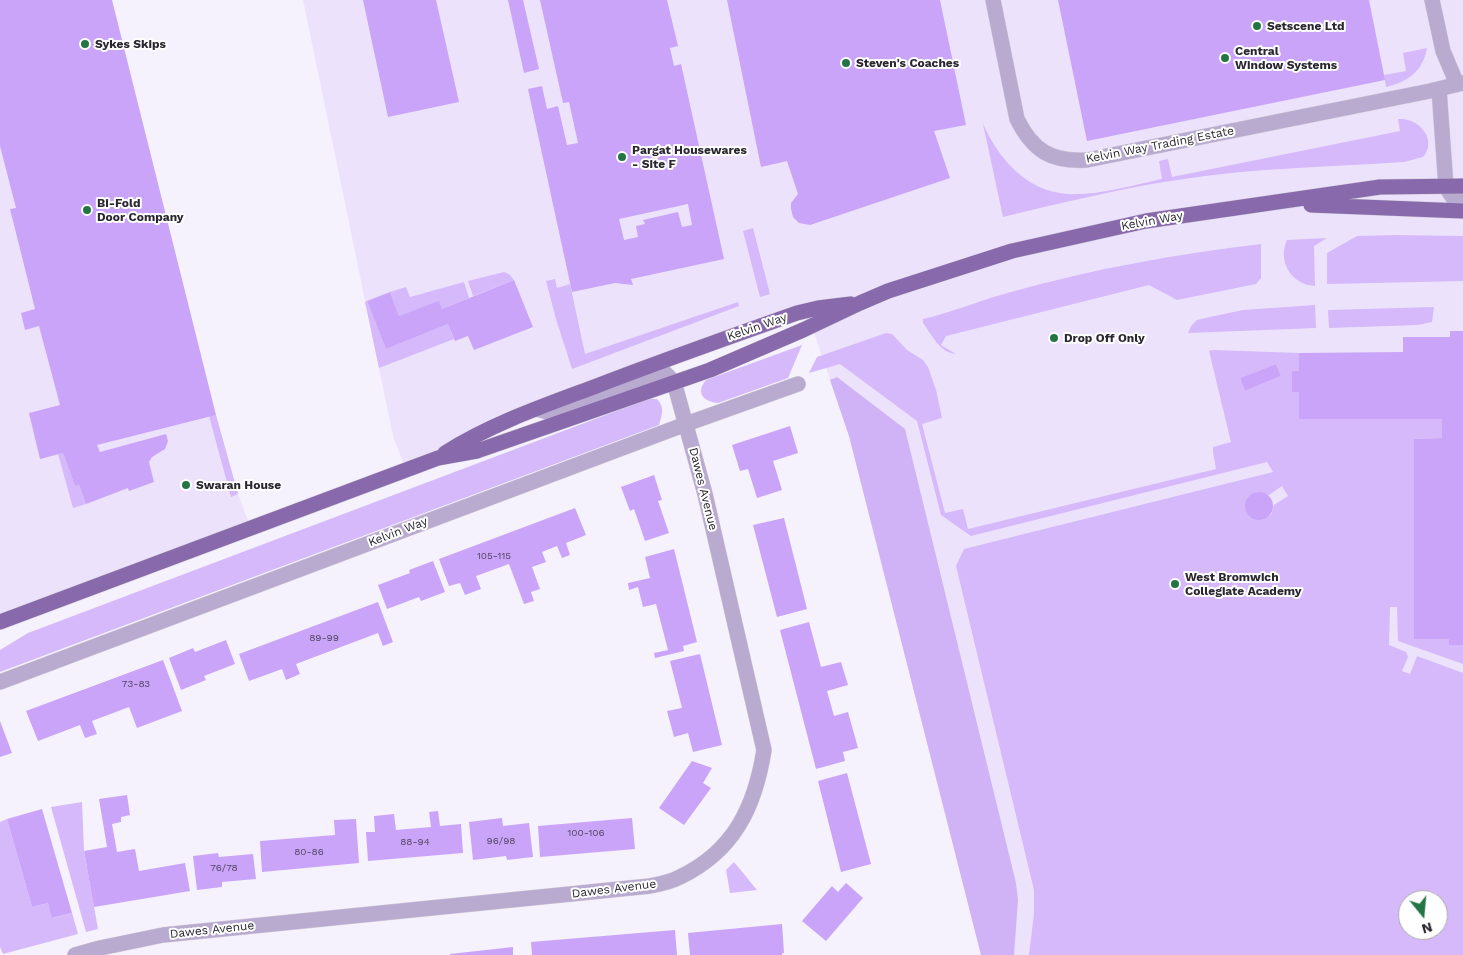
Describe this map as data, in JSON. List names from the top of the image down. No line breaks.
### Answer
{"streets":{"main road":["Kelvin Way"],"street":["Kelvin Way Trading Estate","Dawes Avenue"]},"crossings":[["Kelvin Way","Dawes Avenue"]],"places":["Setscene Ltd","Sykes Skips","Central Window Systems","Steven's Coaches","Pargat Housewares - Site F","Bi-Fold Door Company","Drop Off Only","Swaran House","West Bromwich Collegiate Academy"],"house_numbers":["105-115","89-99","73-83","100-106","96/98","88-94","80-86","76/78"],"north":"bottom"}
